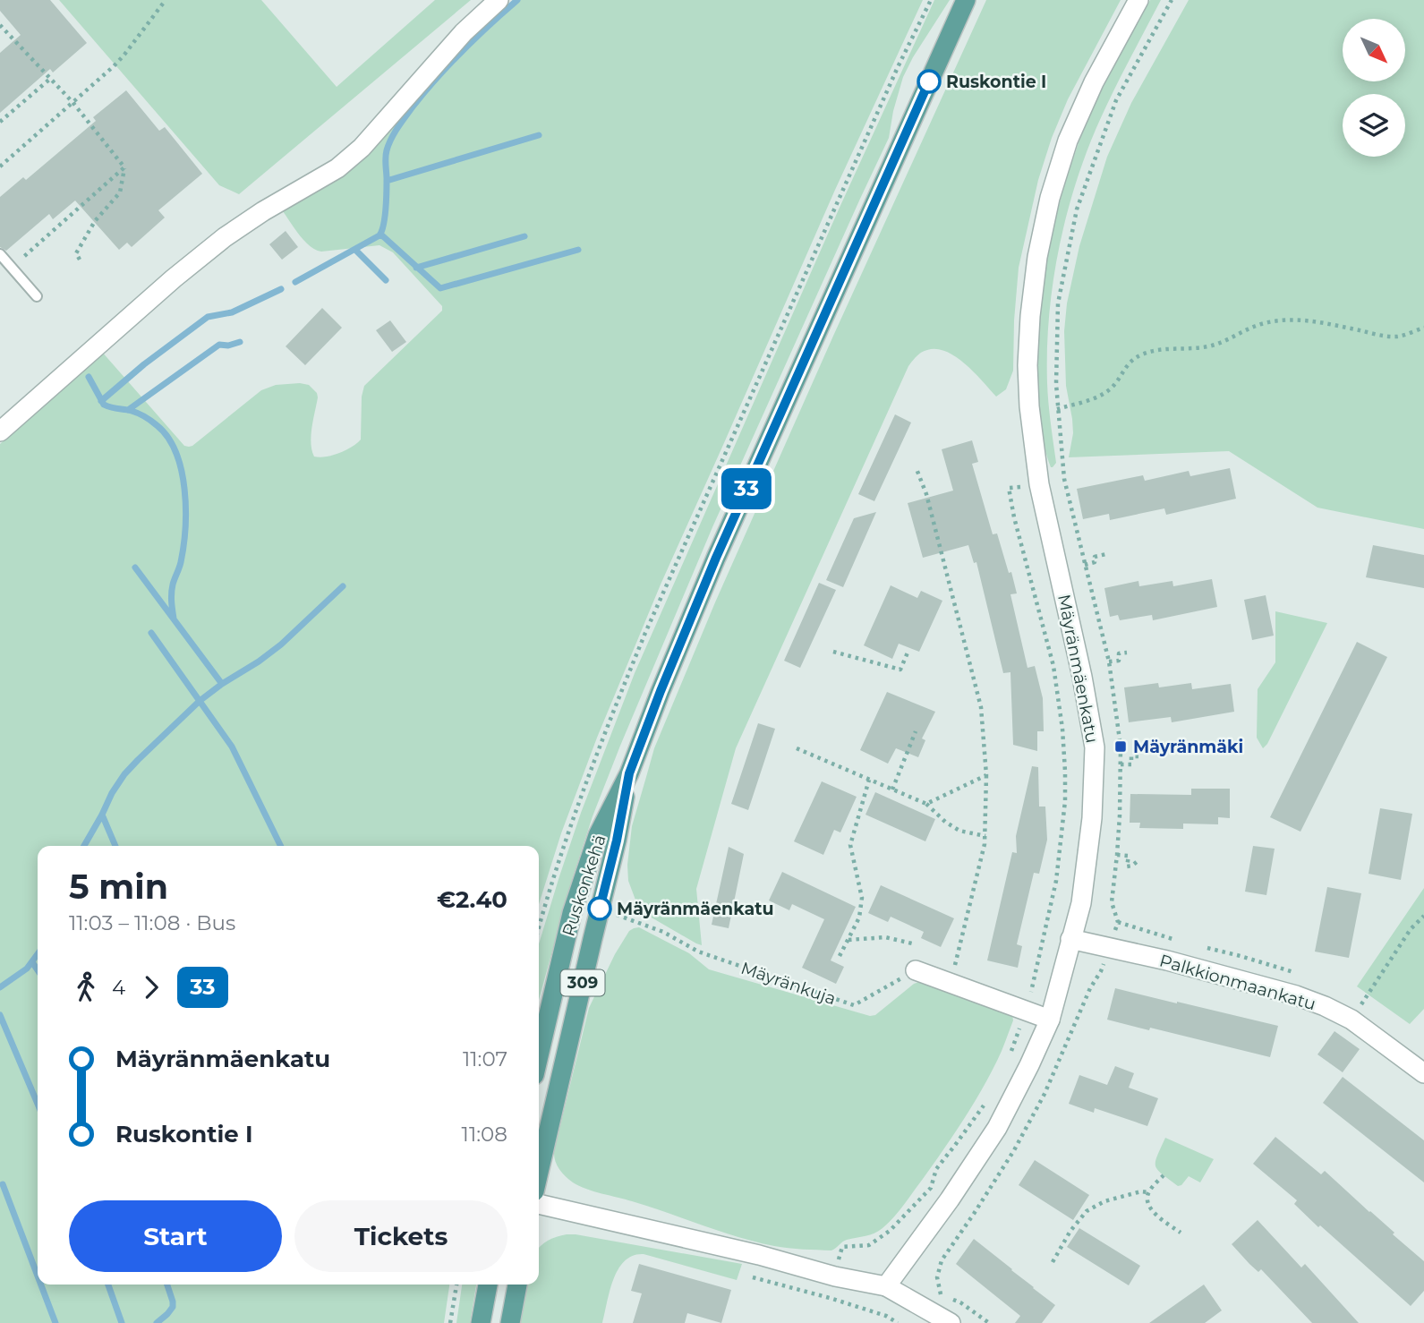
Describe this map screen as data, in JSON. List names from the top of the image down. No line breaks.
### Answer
{"streets":{"main road":["Ruskonkehä","309"],"street":["Mäyränmäenkatu","Palkkionmaankatu"],"path":["Mäyränkuja"]},"crossings":[["Mäyränmäenkatu","Palkkionmaankatu"],["Ruskonkehä","Mäyränkuja"]],"places":{"other":["Ruskontie I","Mäyränmäenkatu"],"transit":["Mäyränmäki"]},"lines":["bus line 33"],"north":"bottom right","page":{"on_map":"33","heading":["5 min","11:03 – 11:08 · Bus","€2.40"],"legs":["4","33"],"list":[{"name":"Mäyränmäenkatu","value":"11:07"},{"name":"Ruskontie I","value":"11:08"}],"buttons":["Start","Tickets"]}}
